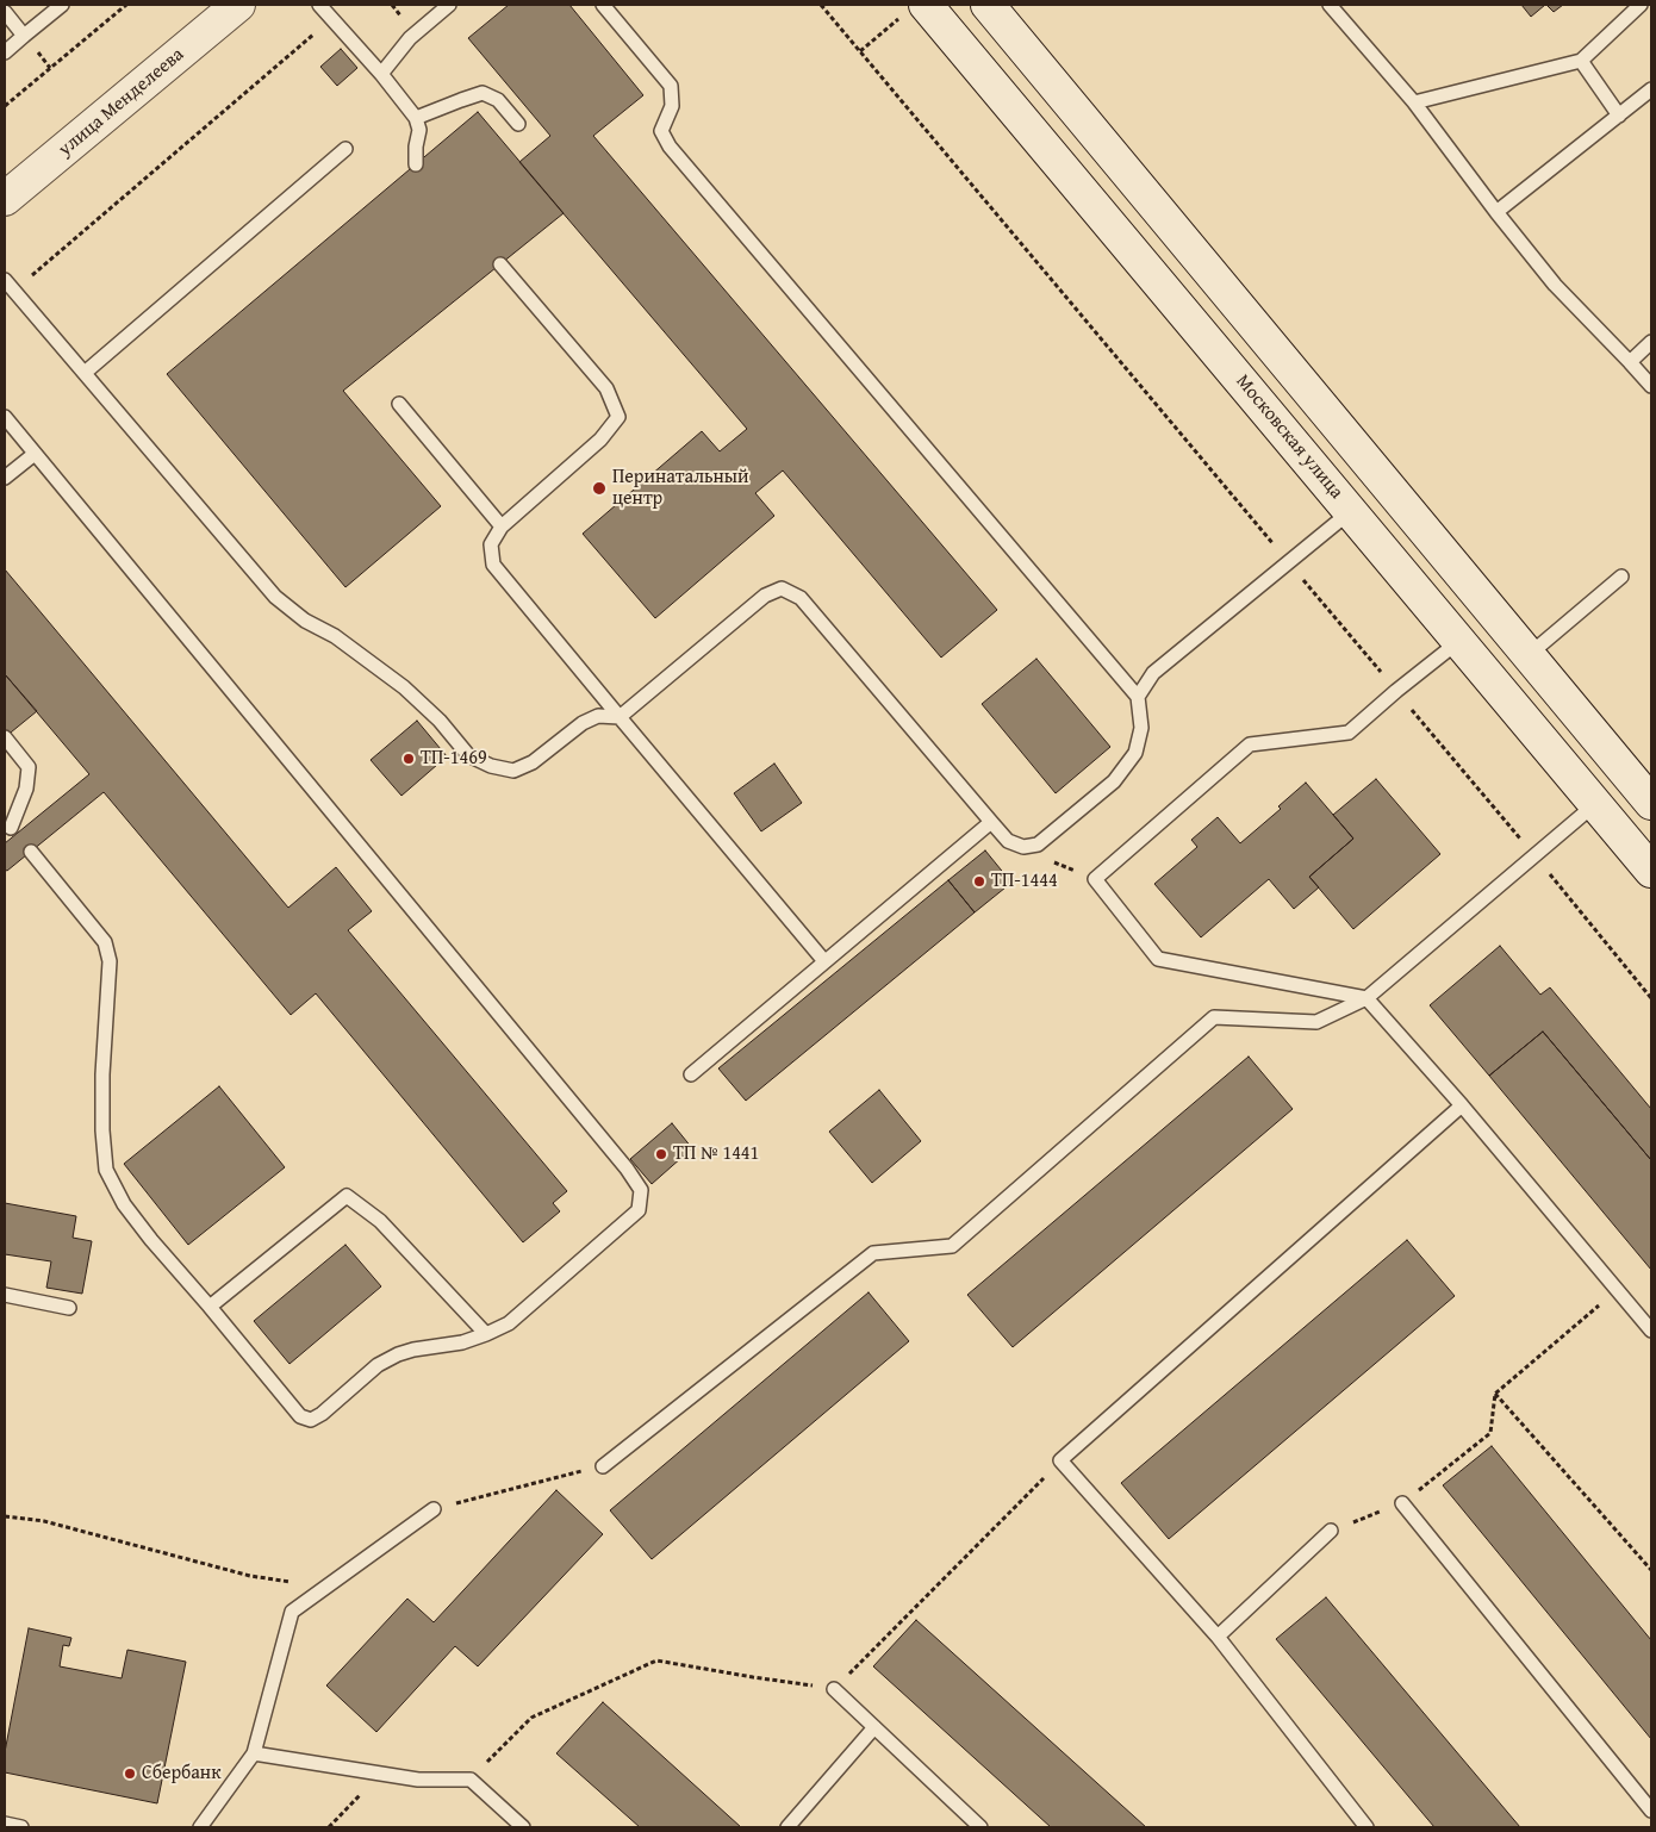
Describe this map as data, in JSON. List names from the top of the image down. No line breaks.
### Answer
{"streets":{"main road":["улица Менделеева","Московская улица"]},"places":["Перинатальный центр","ТП-1469","ТП-1444","ТП № 1441","Сбербанк"]}
